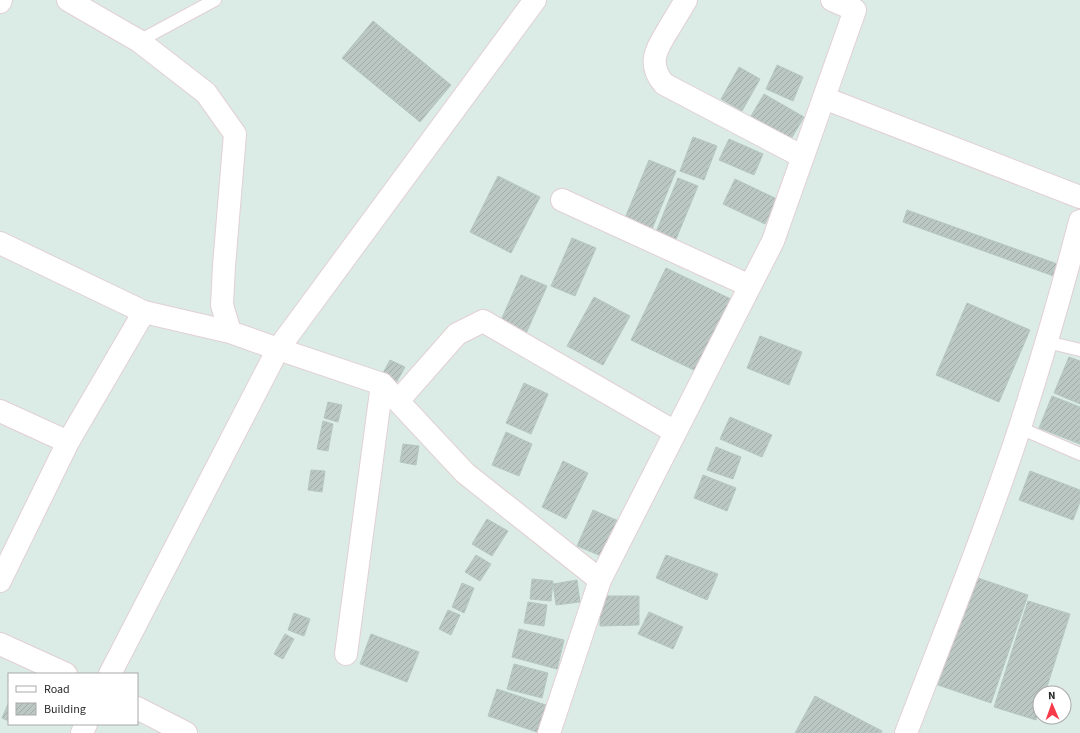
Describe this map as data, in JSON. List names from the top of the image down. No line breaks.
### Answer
{"legend":["Road","Building"],"north":"top"}
